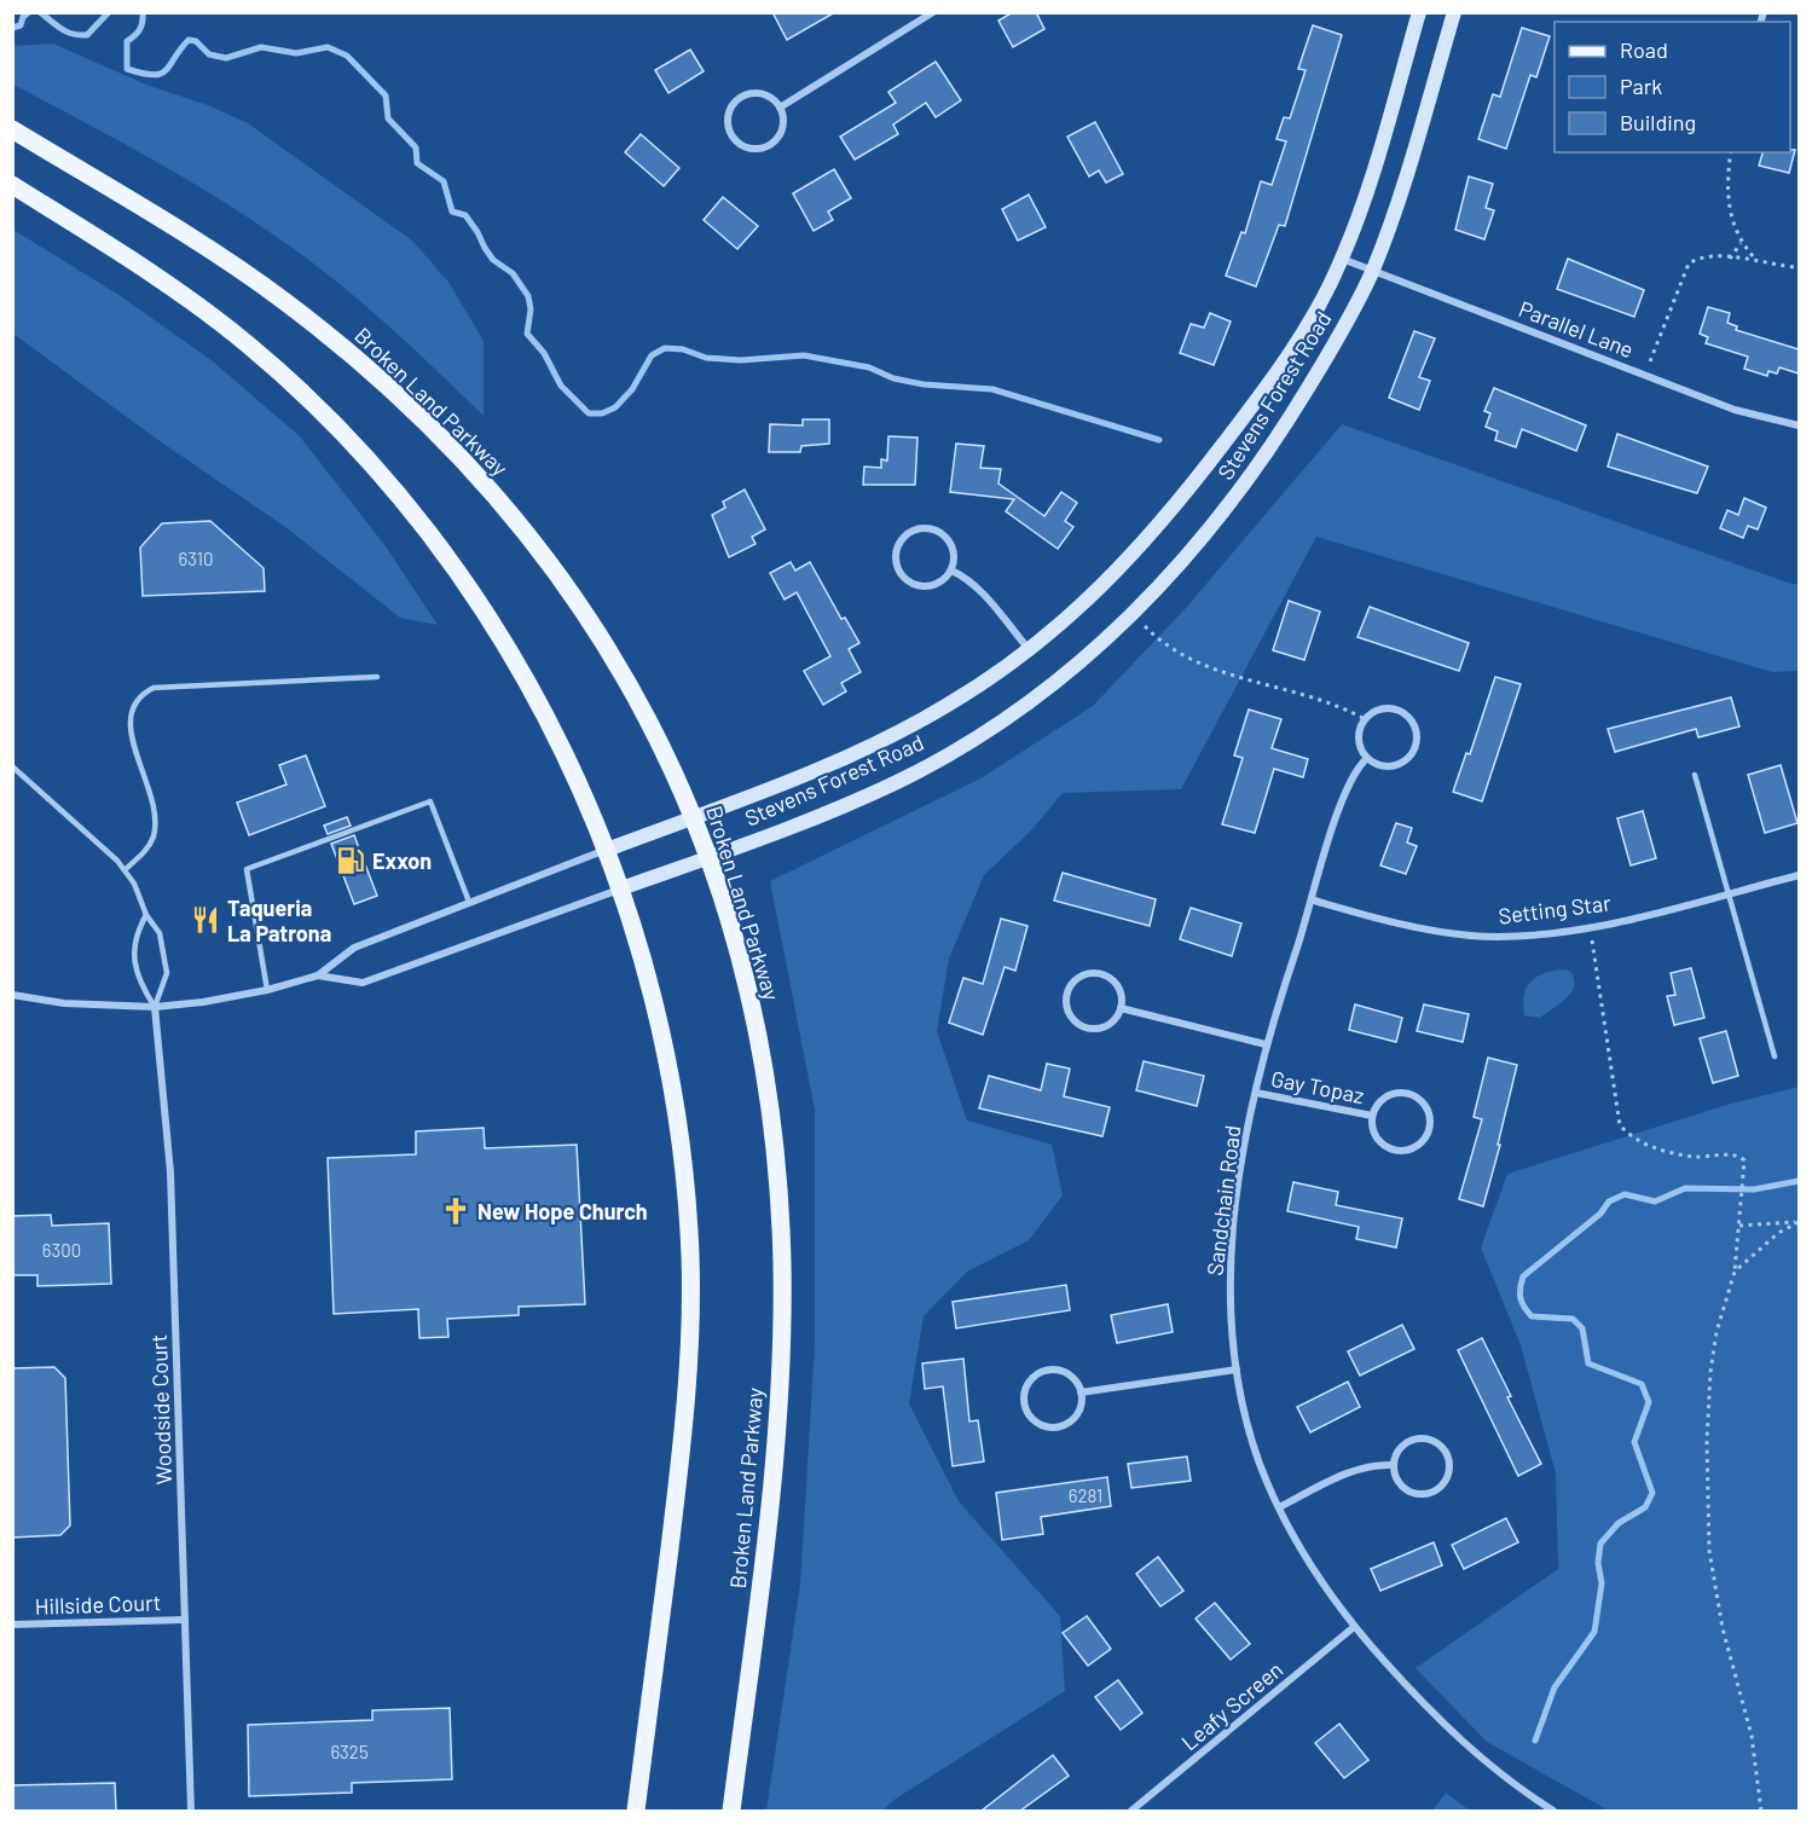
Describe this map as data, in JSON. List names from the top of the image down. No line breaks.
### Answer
{"streets":{"main road":["Broken Land Parkway"],"street":["Parallel Lane","Stevens Forest Road","Setting Star","Gay Topaz","Sandchain Road","Woodside Court","Hillside Court","Leafy Screen"]},"crossings":[["Parallel Lane","Stevens Forest Road"],["Stevens Forest Road","Broken Land Parkway"],["Stevens Forest Road","Woodside Court"],["Setting Star","Sandchain Road"],["Gay Topaz","Sandchain Road"],["Sandchain Road","Leafy Screen"],["Woodside Court","Hillside Court"]],"places":{"fuel station":["Exxon"],"restaurant":["Taqueria La Patrona"],"church":["New Hope Church"]},"house_numbers":["6310","6300","6281","6325"],"legend":["Road","Park","Building"]}
